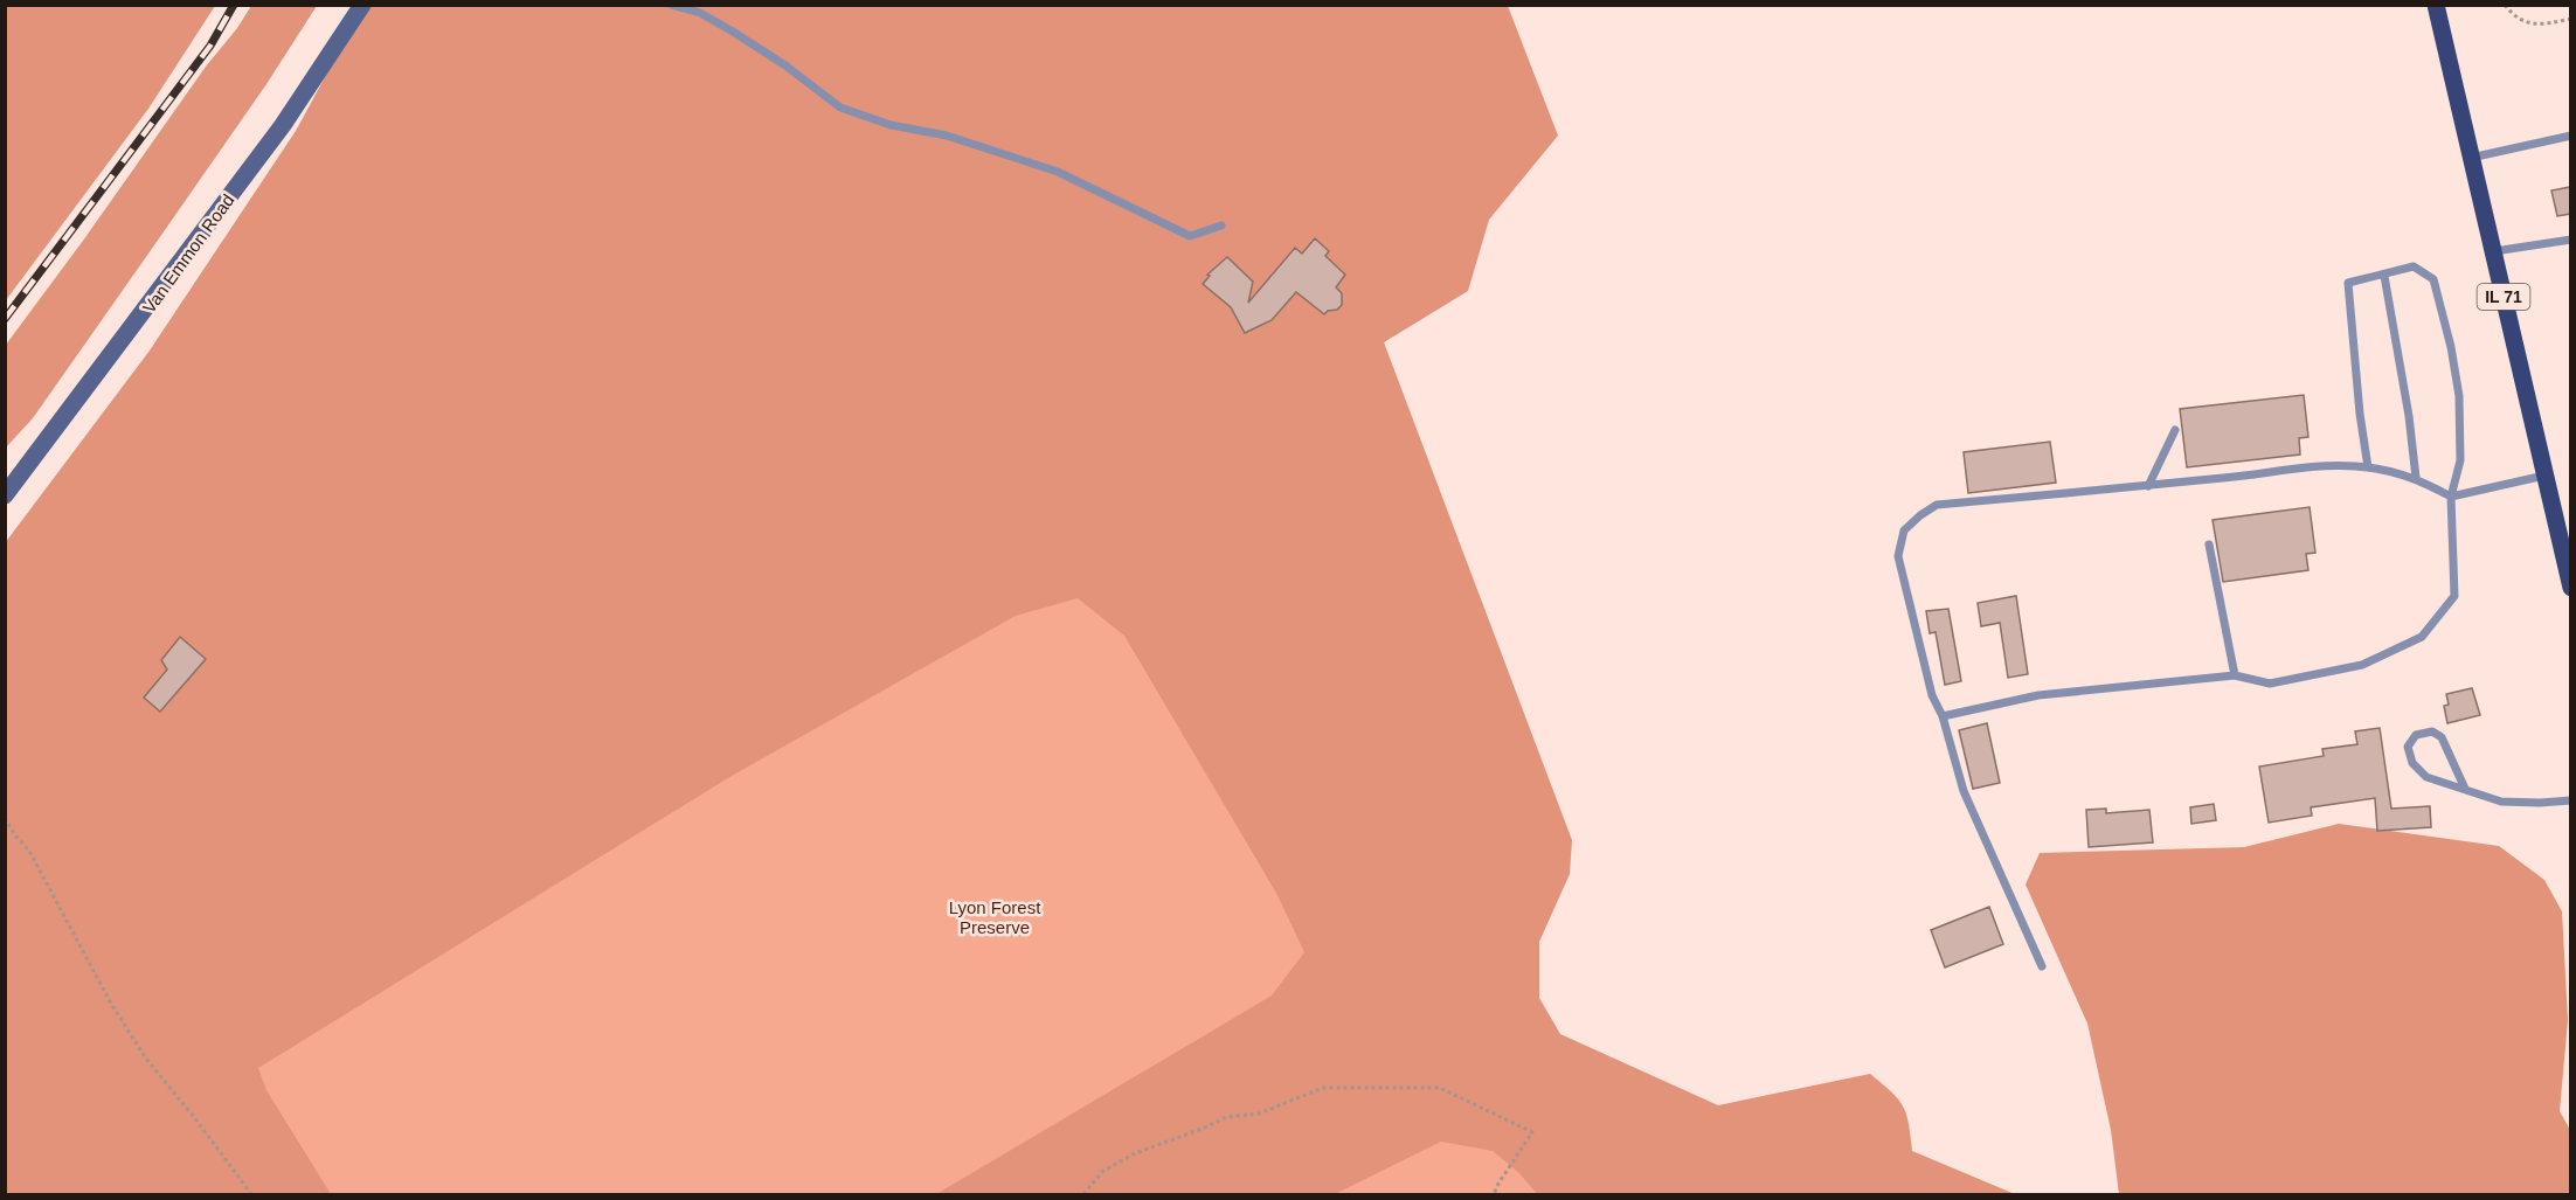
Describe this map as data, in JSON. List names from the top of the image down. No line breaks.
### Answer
{"streets":{"main road":["IL 71"],"street":["Van Emmon Road"]},"parks":["Lyon Forest Preserve"]}
